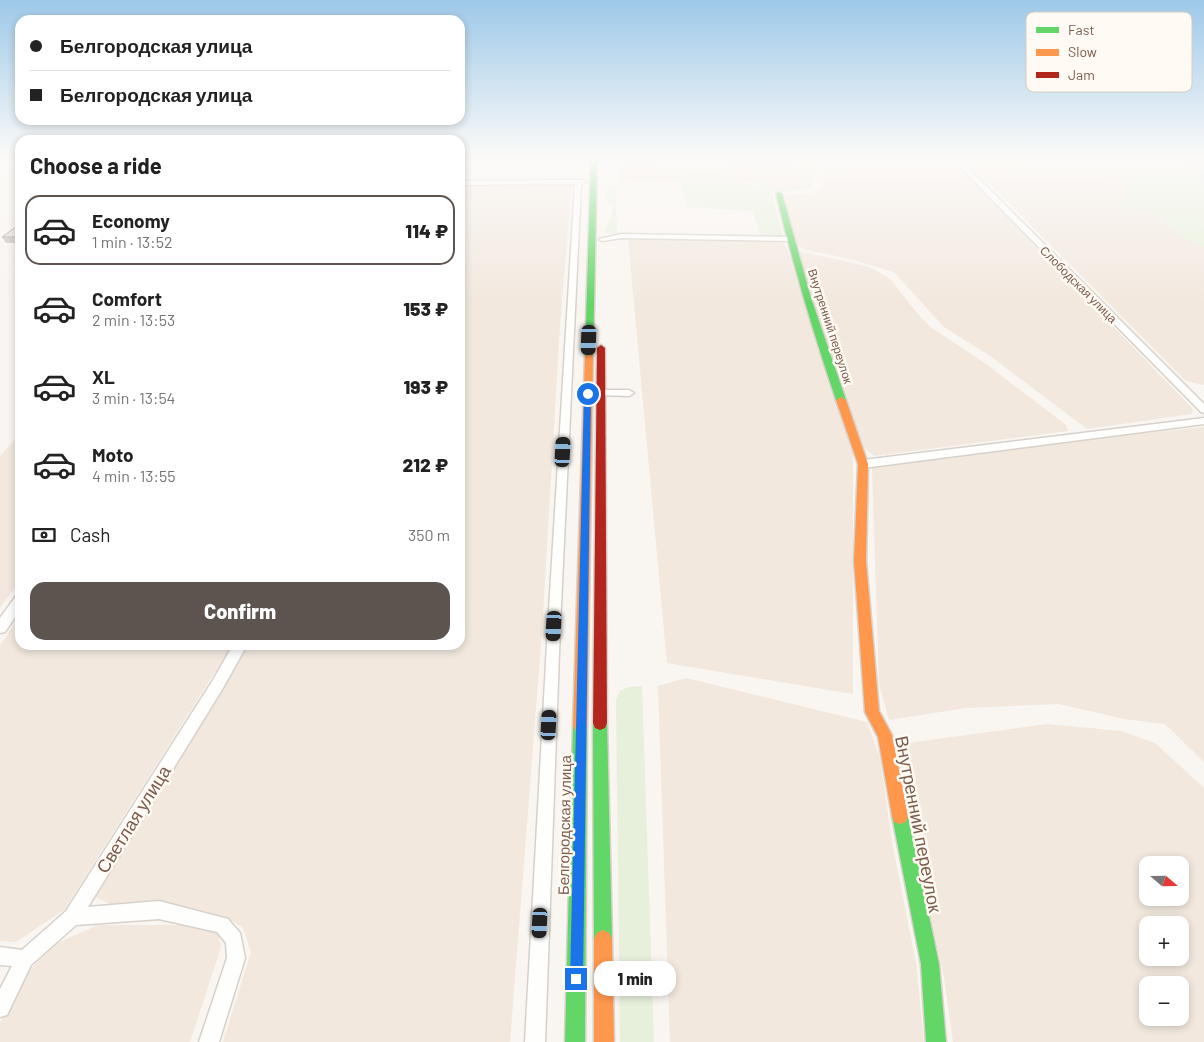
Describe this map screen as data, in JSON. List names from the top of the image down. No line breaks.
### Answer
{"streets":{"main road":["Внутренний переулок","Белгородская улица"],"street":["Слободская улица","Светлая улица"]},"legend":["Fast","Slow","Jam"],"north":"right","page":{"banner":["Белгородская улица","Белгородская улица"],"heading":"Choose a ride","list":[{"name":"Economy","note":"1 min · 13:52","value":"114 ₽"},{"name":"Comfort","note":"2 min · 13:53","value":"153 ₽"},{"name":"XL","note":"3 min · 13:54","value":"193 ₽"},{"name":"Moto","note":"4 min · 13:55","value":"212 ₽"}],"pay":["Cash","350 m"],"buttons":"Confirm","map_buttons":["+","−"],"bubble":"1 min"}}
